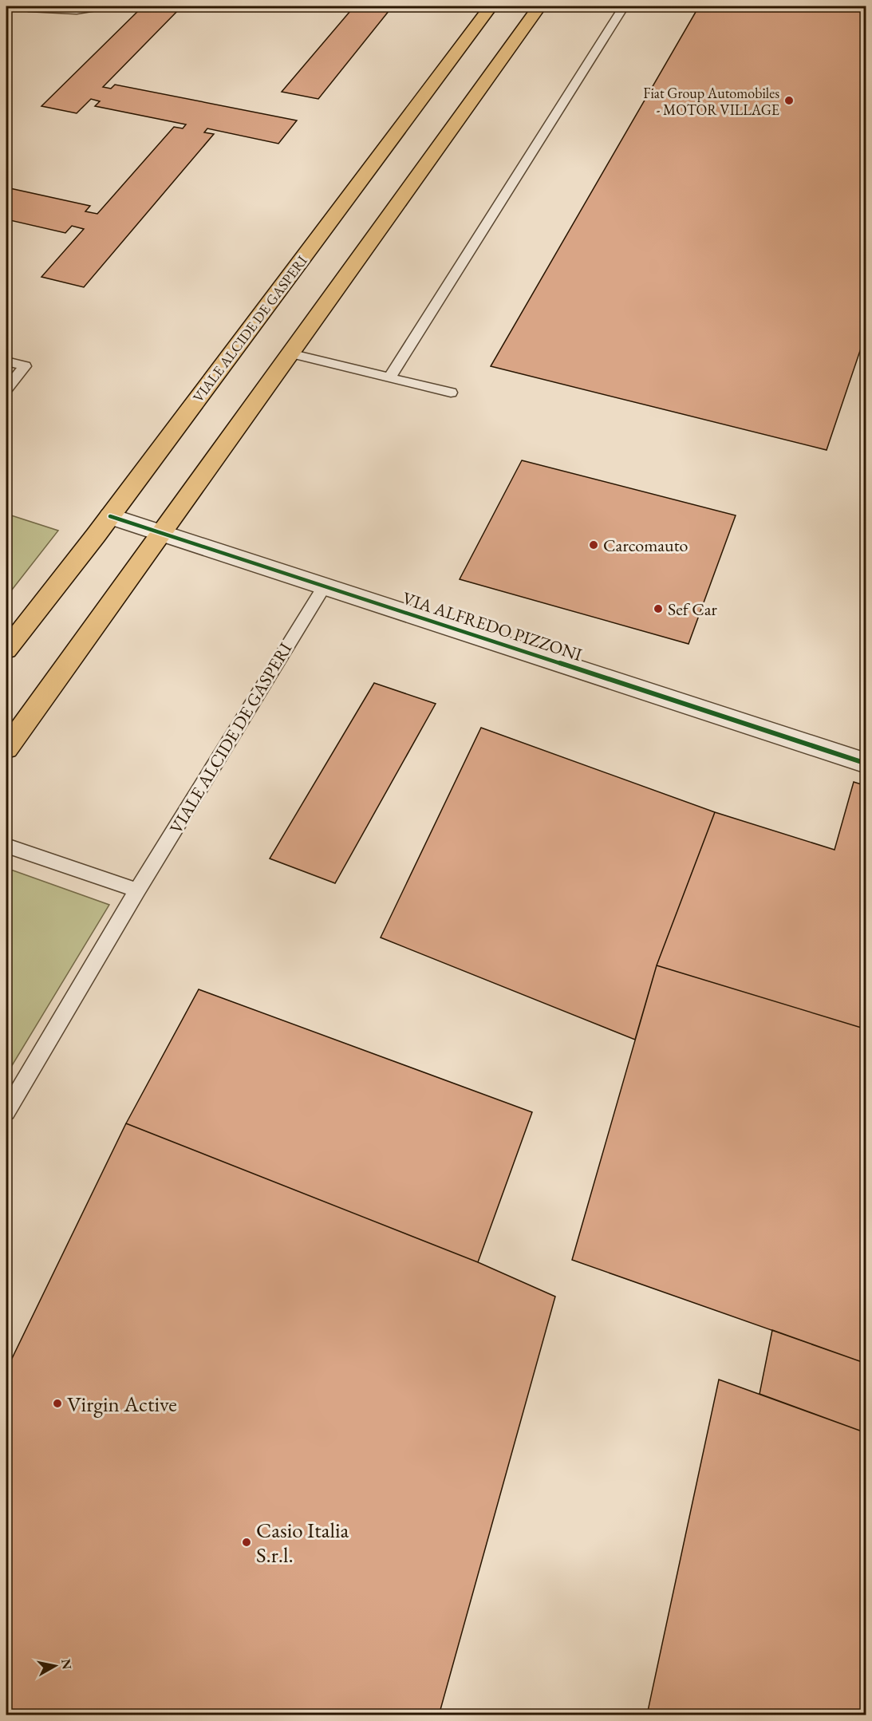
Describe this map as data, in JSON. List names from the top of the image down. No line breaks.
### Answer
{"streets":{"main road":["VIALE ALCIDE DE GASPERI"],"street":["VIA ALFREDO PIZZONI"]},"crossings":[["VIALE ALCIDE DE GASPERI","VIA ALFREDO PIZZONI"]],"places":["Fiat Group Automobiles - MOTOR VILLAGE","Carcomauto","Sef Car","Virgin Active","Casio Italia S.r.l."],"north":"right"}
